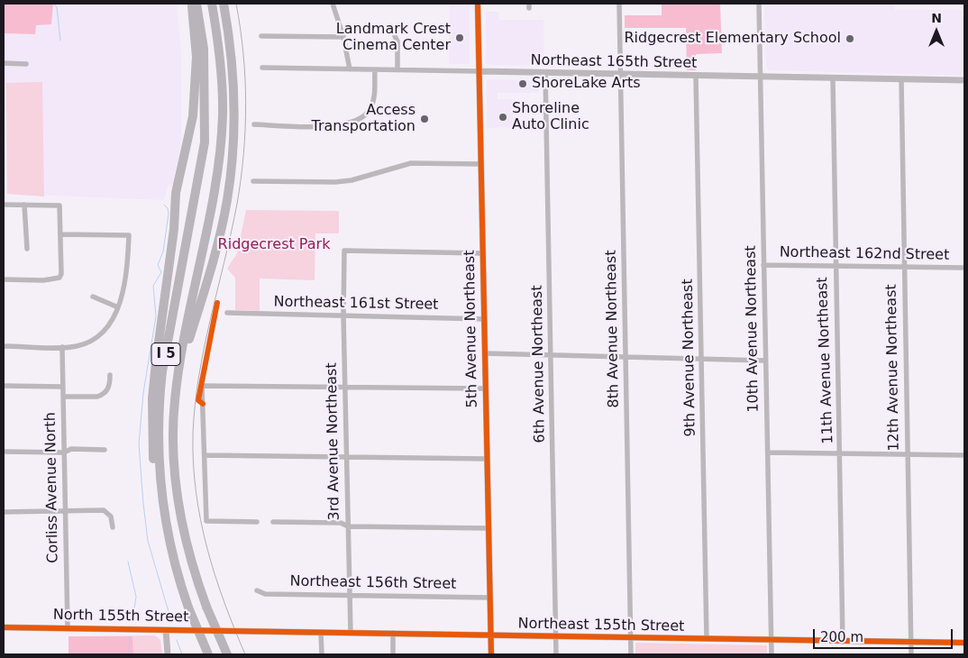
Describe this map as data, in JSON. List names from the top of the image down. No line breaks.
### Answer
{"streets":{"highway":["I 5"],"street":["Northeast 165th Street","Northeast 162nd Street","Northeast 161st Street","5th Avenue Northeast","8th Avenue Northeast","10th Avenue Northeast","9th Avenue Northeast","11th Avenue Northeast","6th Avenue Northeast","12th Avenue Northeast","3rd Avenue Northeast","Corliss Avenue North","Northeast 156th Street","North 155th Street","Northeast 155th Street"]},"crossings":[["Northeast 165th Street","5th Avenue Northeast"],["Northeast 165th Street","8th Avenue Northeast"],["Northeast 165th Street","10th Avenue Northeast"],["Northeast 165th Street","9th Avenue Northeast"],["Northeast 165th Street","11th Avenue Northeast"],["Northeast 165th Street","6th Avenue Northeast"],["Northeast 165th Street","12th Avenue Northeast"],["Northeast 162nd Street","10th Avenue Northeast"],["Northeast 162nd Street","11th Avenue Northeast"],["Northeast 162nd Street","12th Avenue Northeast"],["Northeast 161st Street","5th Avenue Northeast"],["Northeast 161st Street","3rd Avenue Northeast"],["5th Avenue Northeast","3rd Avenue Northeast"],["5th Avenue Northeast","Northeast 156th Street"],["5th Avenue Northeast","Northeast 155th Street"],["8th Avenue Northeast","Northeast 155th Street"],["10th Avenue Northeast","Northeast 155th Street"],["9th Avenue Northeast","Northeast 155th Street"],["11th Avenue Northeast","Northeast 155th Street"],["6th Avenue Northeast","Northeast 155th Street"],["12th Avenue Northeast","Northeast 155th Street"],["3rd Avenue Northeast","Northeast 156th Street"],["3rd Avenue Northeast","Northeast 155th Street"],["Corliss Avenue North","North 155th Street"],["North 155th Street","Northeast 155th Street"]],"parks":["Ridgecrest Park"],"places":["Landmark Crest Cinema Center","Ridgecrest Elementary School","ShoreLake Arts","Shoreline Auto Clinic","Access Transportation"],"scale_bar":"200 m","north":"top"}
